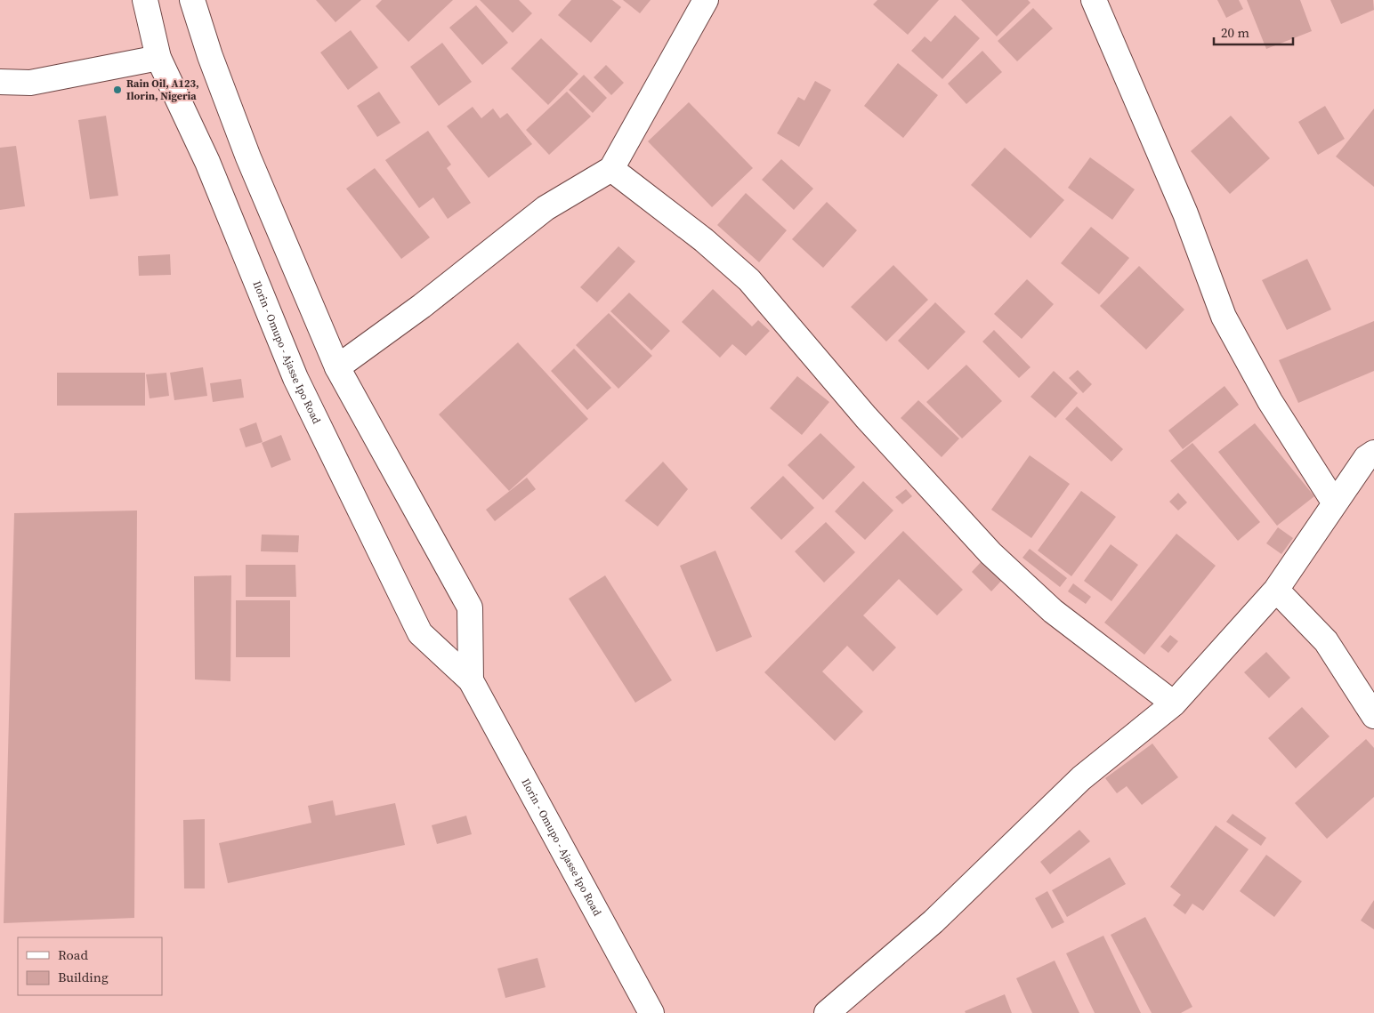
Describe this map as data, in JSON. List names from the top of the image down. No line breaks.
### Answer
{"streets":{"main road":["Ilorin - Omupo - Ajasse Ipo Road"]},"places":["Rain Oil, A123, Ilorin, Nigeria"],"legend":["Road","Building"],"scale_bar":"20 m"}
